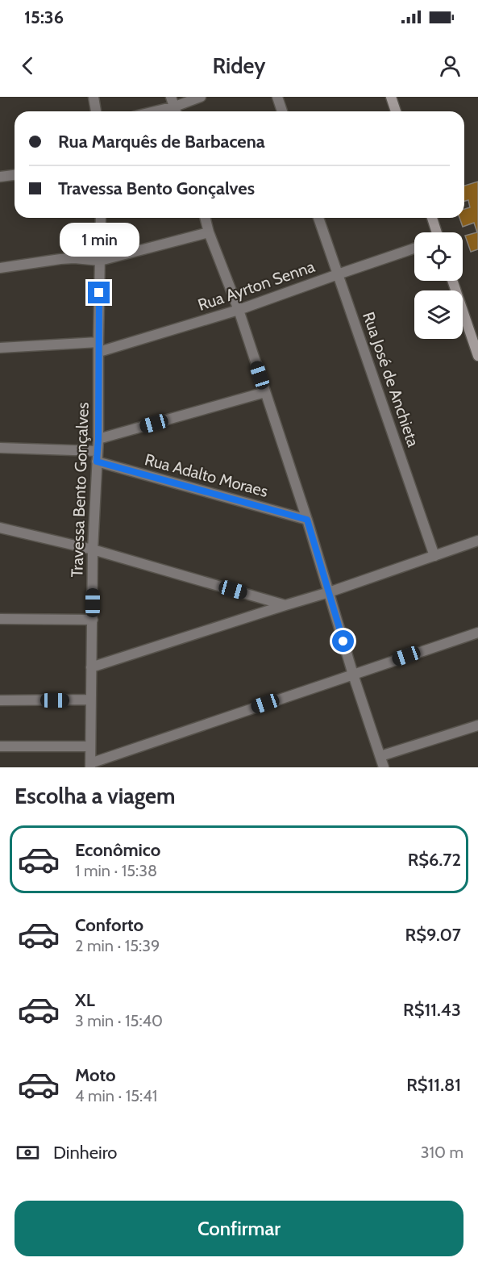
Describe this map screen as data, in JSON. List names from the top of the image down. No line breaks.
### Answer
{"streets":{"street":["Rua Ayrton Senna","Rua José de Anchieta","Rua Adalto Moraes","Travessa Bento Gonçalves"]},"crossings":[["Rua Ayrton Senna","Rua José de Anchieta"],["Rua Ayrton Senna","Travessa Bento Gonçalves"],["Rua Adalto Moraes","Travessa Bento Gonçalves"]],"page":{"status":"15:36","header":"Ridey","banner":["Rua Marquês de Barbacena","Travessa Bento Gonçalves"],"bubble":"1 min","heading":"Escolha a viagem","list":[{"name":"Econômico","note":"1 min · 15:38","value":"R$6.72"},{"name":"Conforto","note":"2 min · 15:39","value":"R$9.07"},{"name":"XL","note":"3 min · 15:40","value":"R$11.43"},{"name":"Moto","note":"4 min · 15:41","value":"R$11.81"}],"pay":["Dinheiro","310 m"],"buttons":"Confirmar"}}
